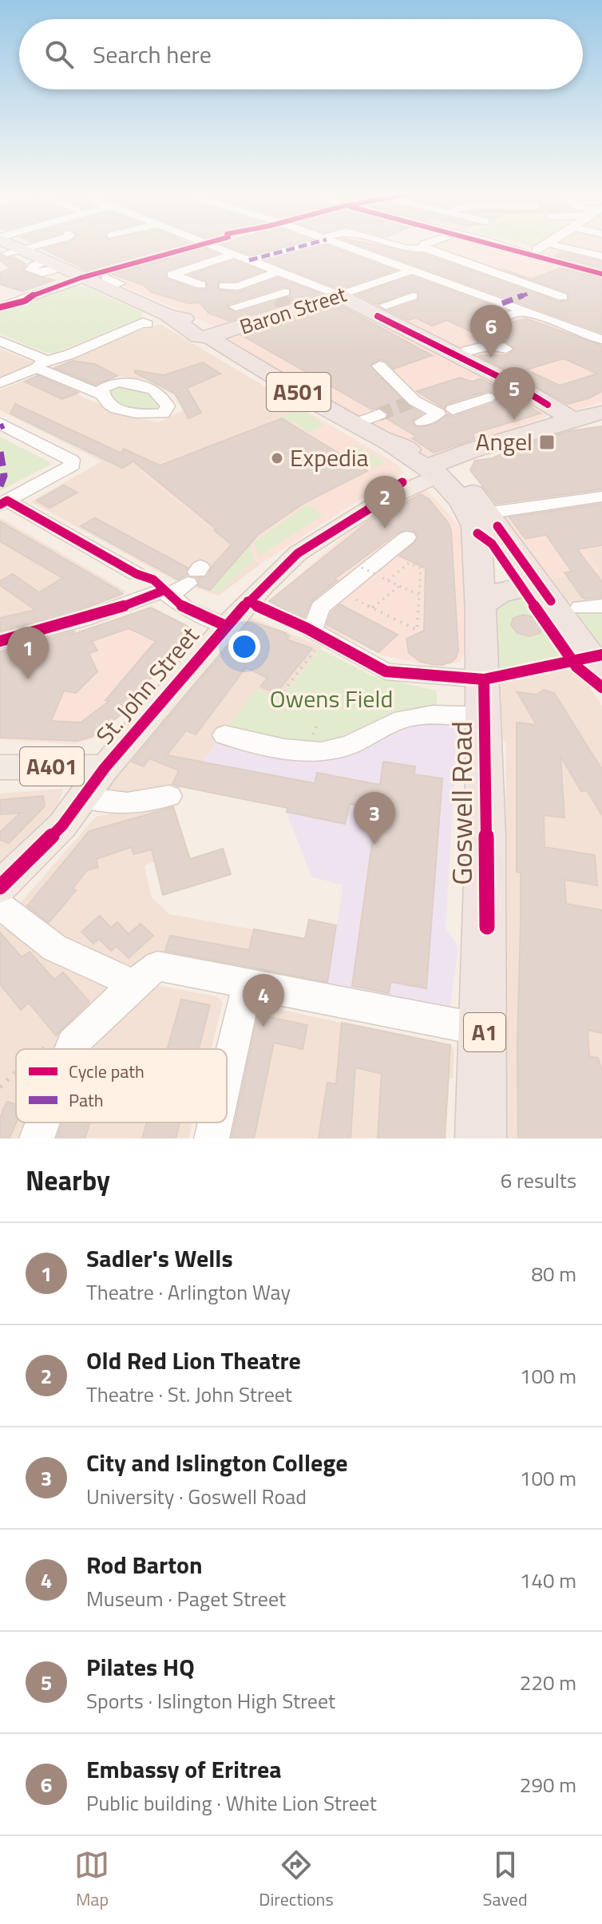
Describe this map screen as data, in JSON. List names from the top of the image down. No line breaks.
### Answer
{"streets":{"highway":["Baron Street","A501","Goswell Road","A1"],"main road":["St. John Street","A401"]},"crossings":[["Baron Street","A501"],["A501","St. John Street"],["A501","Goswell Road"],["St. John Street","A401"]],"parks":["Owens Field"],"places":{"transit":["Angel"],"other":["Expedia"]},"legend":["Cycle path","Path"],"page":{"search":"Search here","pins":["6","5","2","1","3","4"],"heading":["Nearby","6 results"],"list":[{"mark":"1","name":"Sadler's Wells","note":"Theatre · Arlington Way","value":"80 m"},{"mark":"2","name":"Old Red Lion Theatre","note":"Theatre · St. John Street","value":"100 m"},{"mark":"3","name":"City and Islington College","note":"University · Goswell Road","value":"100 m"},{"mark":"4","name":"Rod Barton","note":"Museum · Paget Street","value":"140 m"},{"mark":"5","name":"Pilates HQ","note":"Sports · Islington High Street","value":"220 m"},{"mark":"6","name":"Embassy of Eritrea","note":"Public building · White Lion Street","value":"290 m"}],"nav":["Map","Directions","Saved"]}}
